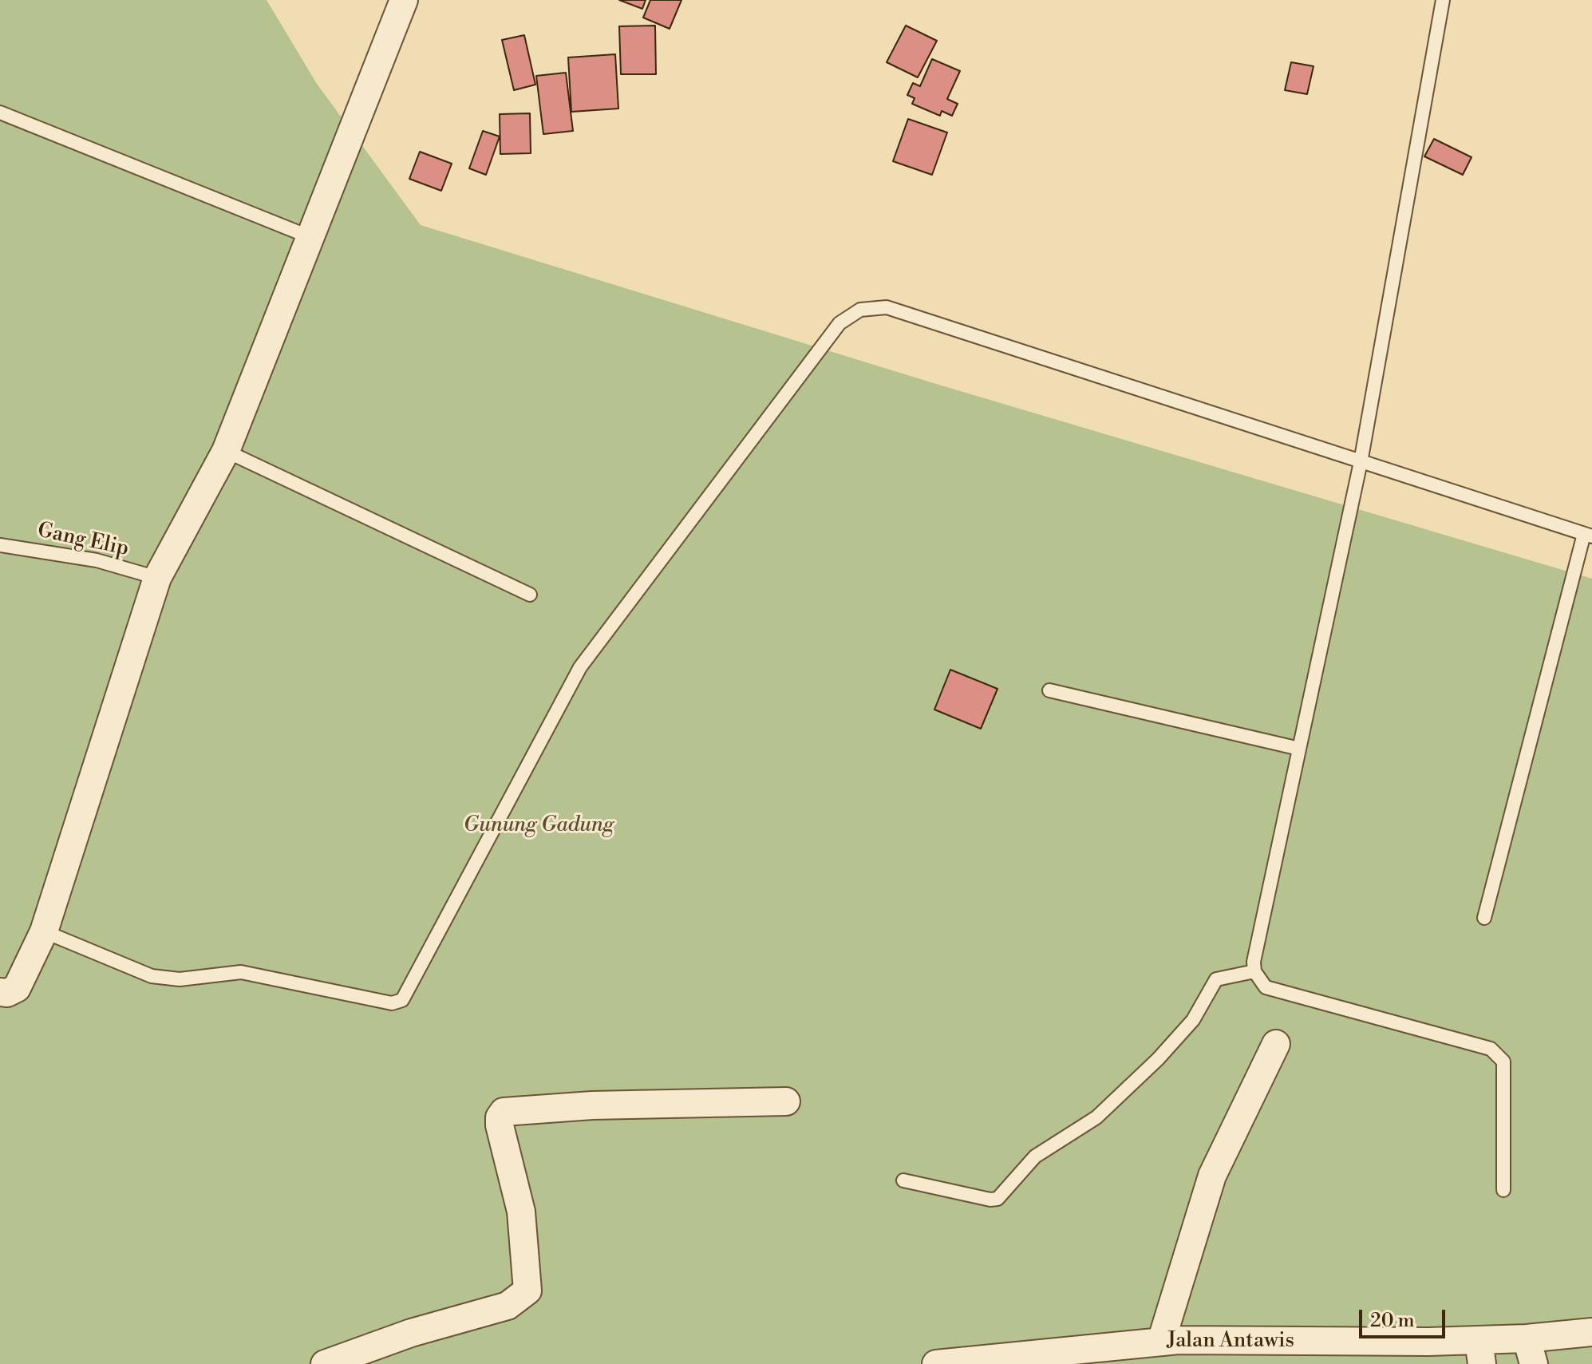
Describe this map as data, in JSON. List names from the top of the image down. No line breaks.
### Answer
{"streets":{"street":["Jalan Antawis"],"lane":["Gang Elip"]},"parks":["Gunung Gadung"],"scale_bar":"20 m"}
